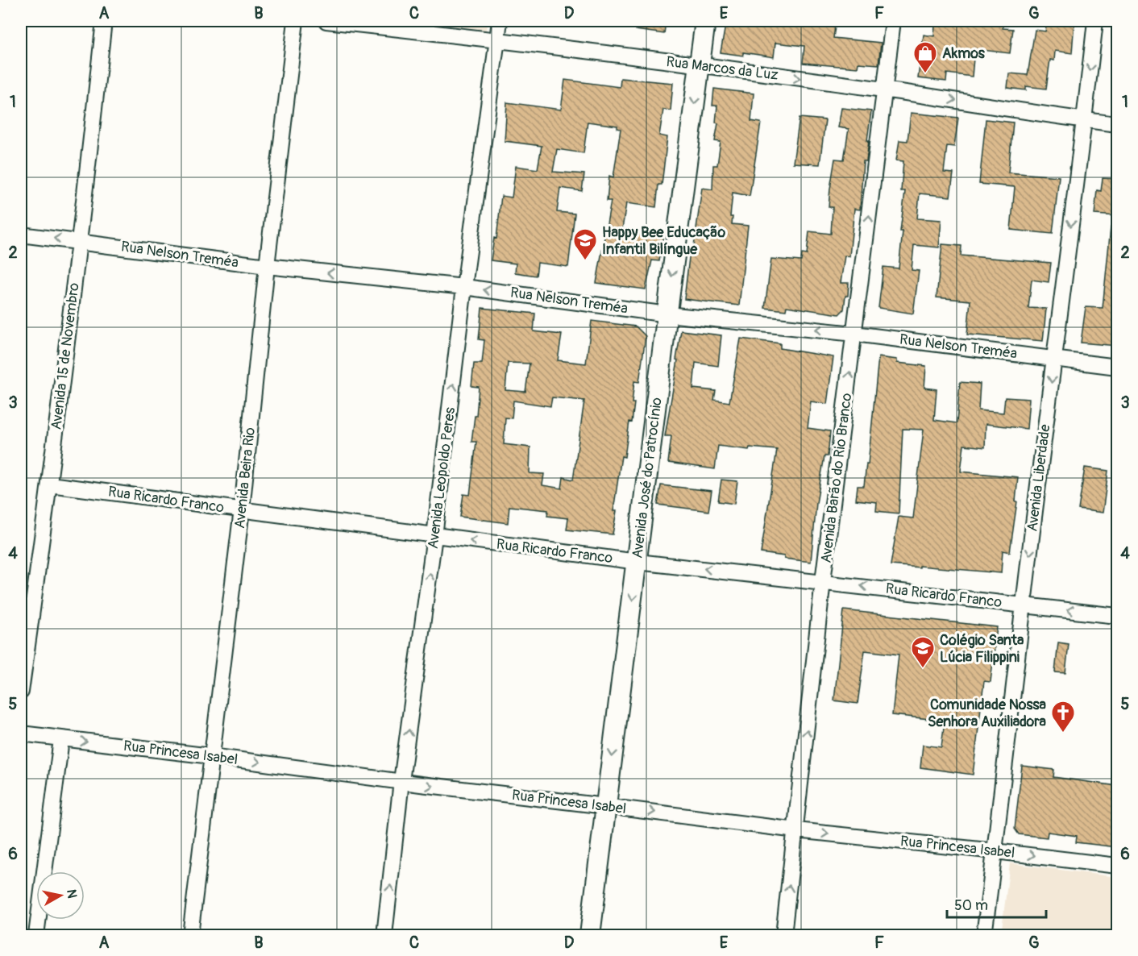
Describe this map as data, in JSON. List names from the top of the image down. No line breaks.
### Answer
{"streets":{"street":["Rua Marcos da Luz","Rua Nelson Treméa","Avenida 15 de Novembro","Avenida Beira Rio","Avenida Leopoldo Peres","Avenida José do Patrocínio","Avenida Barão do Rio Branco","Avenida Liberdade","Rua Ricardo Franco","Rua Princesa Isabel"]},"crossings":[["Rua Marcos da Luz","Avenida Leopoldo Peres"],["Rua Marcos da Luz","Avenida José do Patrocínio"],["Rua Marcos da Luz","Avenida Barão do Rio Branco"],["Rua Marcos da Luz","Avenida Liberdade"],["Rua Nelson Treméa","Avenida 15 de Novembro"],["Rua Nelson Treméa","Avenida Beira Rio"],["Rua Nelson Treméa","Avenida Leopoldo Peres"],["Rua Nelson Treméa","Avenida José do Patrocínio"],["Rua Nelson Treméa","Avenida Barão do Rio Branco"],["Rua Nelson Treméa","Avenida Liberdade"],["Avenida 15 de Novembro","Rua Ricardo Franco"],["Avenida Beira Rio","Rua Ricardo Franco"],["Avenida Beira Rio","Rua Princesa Isabel"],["Avenida Leopoldo Peres","Rua Ricardo Franco"],["Avenida Leopoldo Peres","Rua Princesa Isabel"],["Avenida José do Patrocínio","Rua Ricardo Franco"],["Avenida José do Patrocínio","Rua Princesa Isabel"],["Avenida Barão do Rio Branco","Rua Ricardo Franco"],["Avenida Barão do Rio Branco","Rua Princesa Isabel"],["Avenida Liberdade","Rua Ricardo Franco"],["Avenida Liberdade","Rua Princesa Isabel"]],"one_way":["Rua Marcos da Luz","Rua Nelson Treméa","Avenida Leopoldo Peres","Avenida José do Patrocínio","Avenida Barão do Rio Branco","Avenida Liberdade","Rua Ricardo Franco","Rua Princesa Isabel"],"places":{"shop":["Akmos"],"school or university":["Happy Bee Educação Infantil Bilíngue","Colégio Santa Lúcia Filippini"],"church":["Comunidade Nossa Senhora Auxiliadora"]},"scale_bar":"50 m","north":"right","grid":{"columns":["A","B","C","D","E","F","G"],"rows":["1","2","3","4","5","6"]}}
